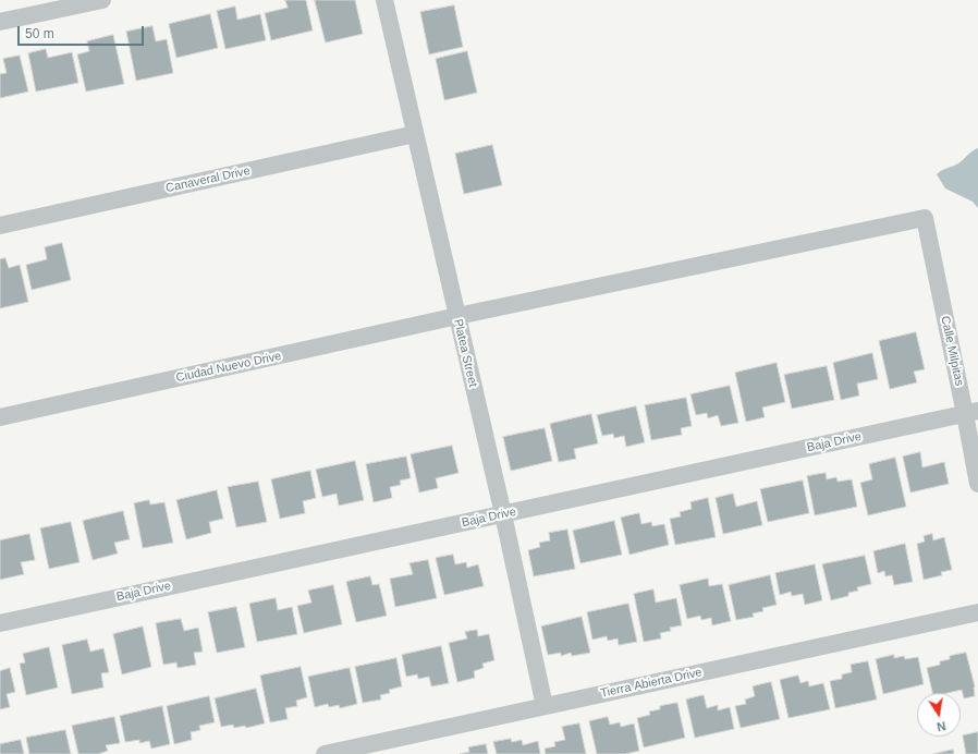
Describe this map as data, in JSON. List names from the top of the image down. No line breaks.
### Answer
{"streets":{"street":["Canaveral Drive","Calle Milpitas","Platea Street","Ciudad Nuevo Drive","Baja Drive","Tierra Abierta Drive"]},"crossings":[["Canaveral Drive","Platea Street"],["Calle Milpitas","Ciudad Nuevo Drive"],["Calle Milpitas","Baja Drive"],["Platea Street","Ciudad Nuevo Drive"],["Platea Street","Baja Drive"],["Platea Street","Tierra Abierta Drive"]],"scale_bar":"50 m","north":"bottom"}
